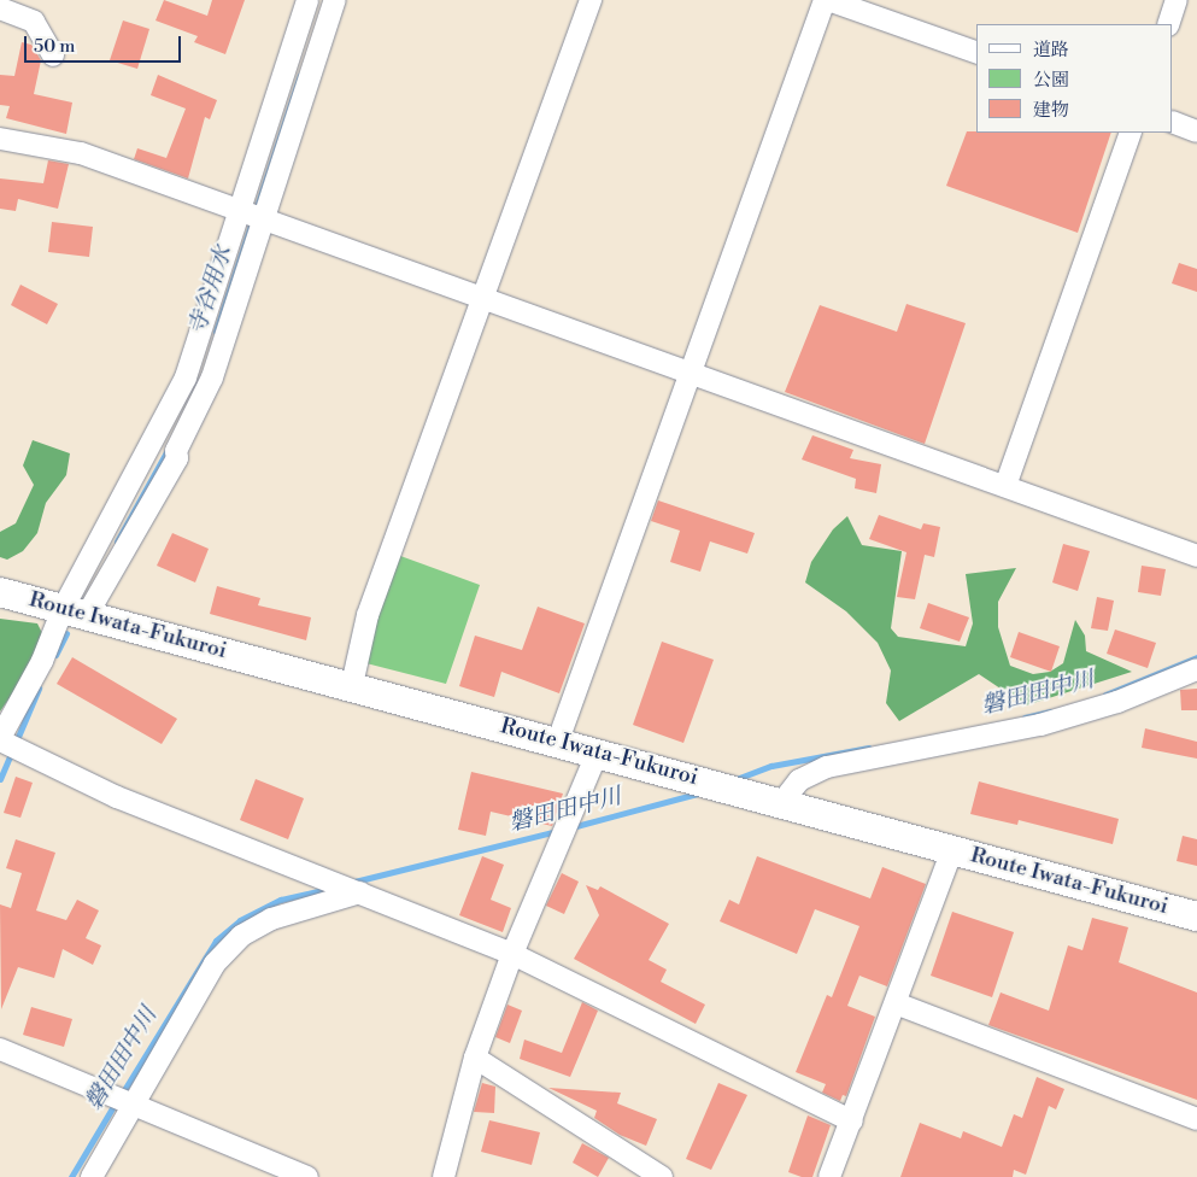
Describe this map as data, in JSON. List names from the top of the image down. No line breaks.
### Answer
{"streets":{"main road":["Route Iwata-Fukuroi"]},"water":["寺谷用水","磐田田中川"],"legend":["道路","公園","建物"],"scale_bar":"50 m"}
